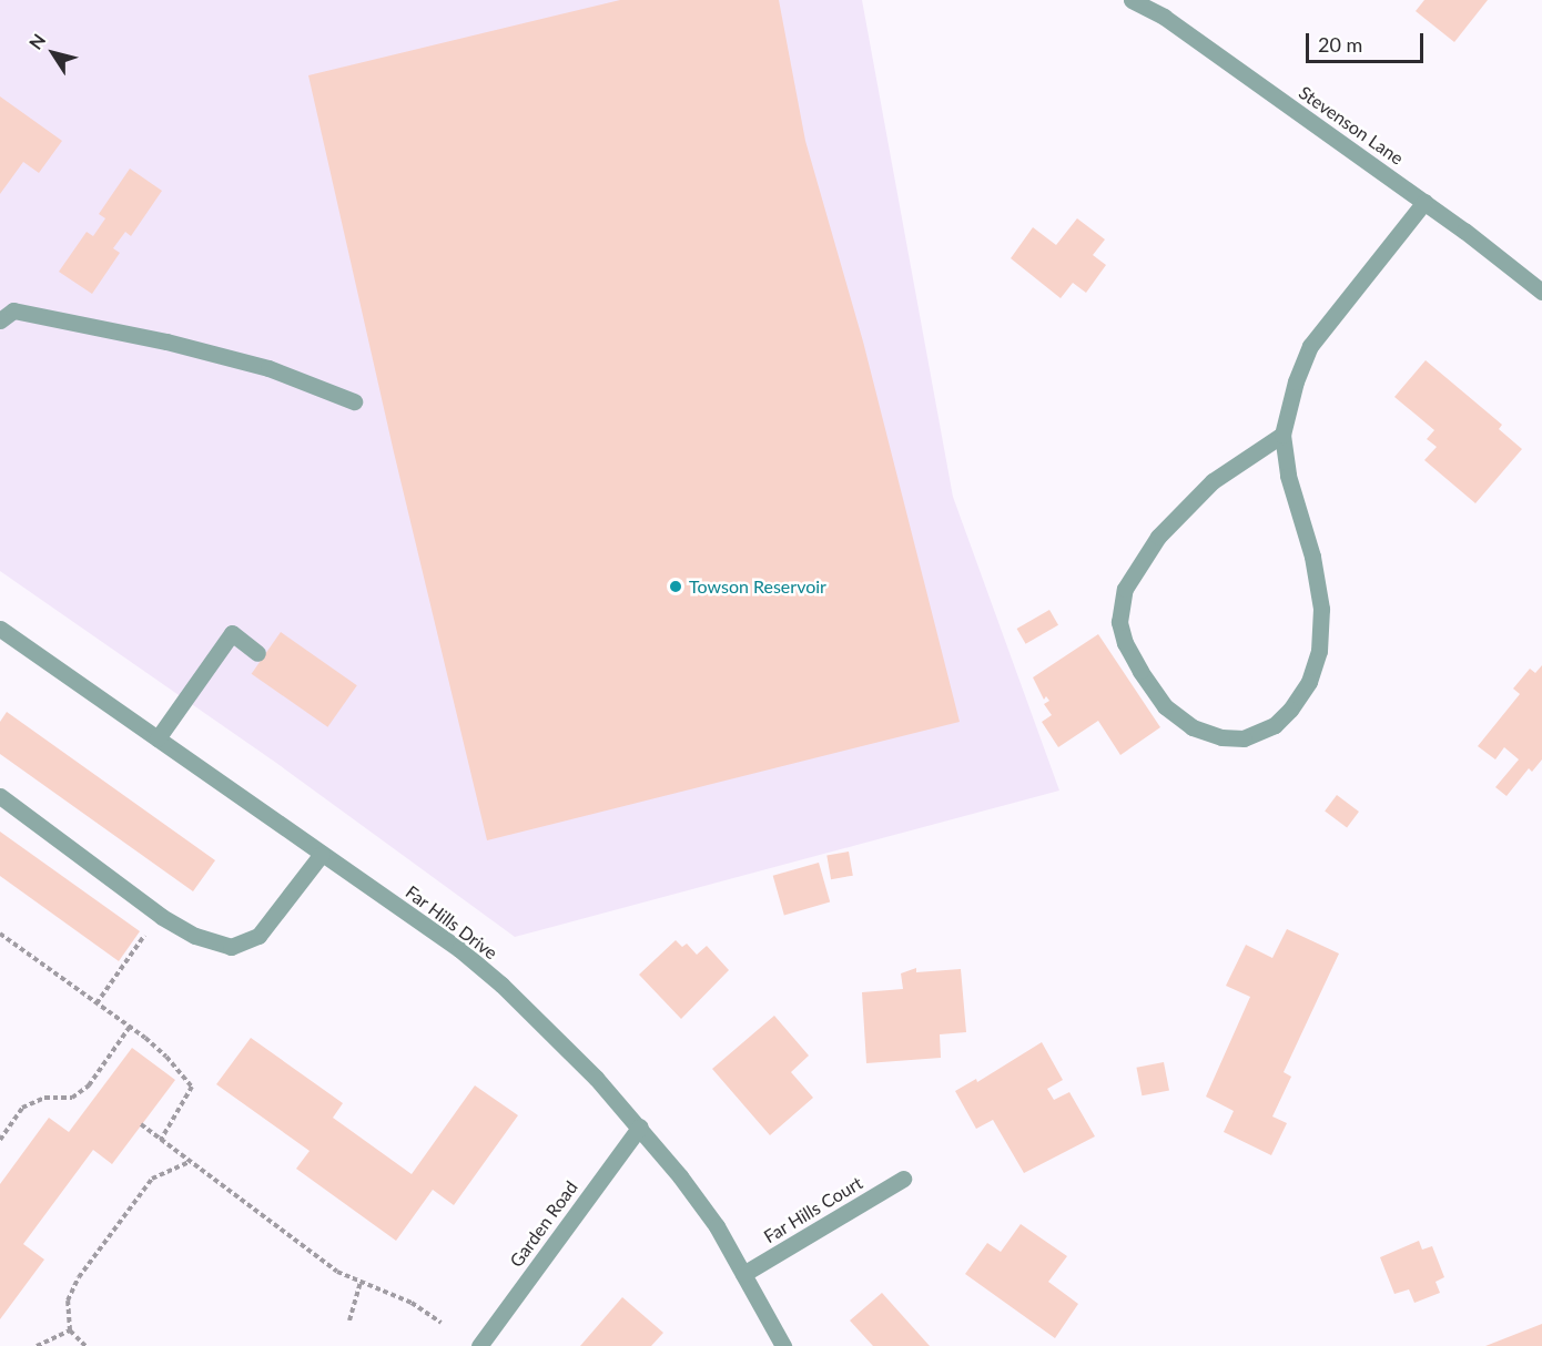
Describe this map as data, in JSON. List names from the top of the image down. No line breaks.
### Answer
{"streets":{"street":["Stevenson Lane","Far Hills Drive","Far Hills Court","Garden Road"]},"crossings":[["Far Hills Drive","Far Hills Court"],["Far Hills Drive","Garden Road"]],"places":["Towson Reservoir"],"scale_bar":"20 m","north":"top left"}
